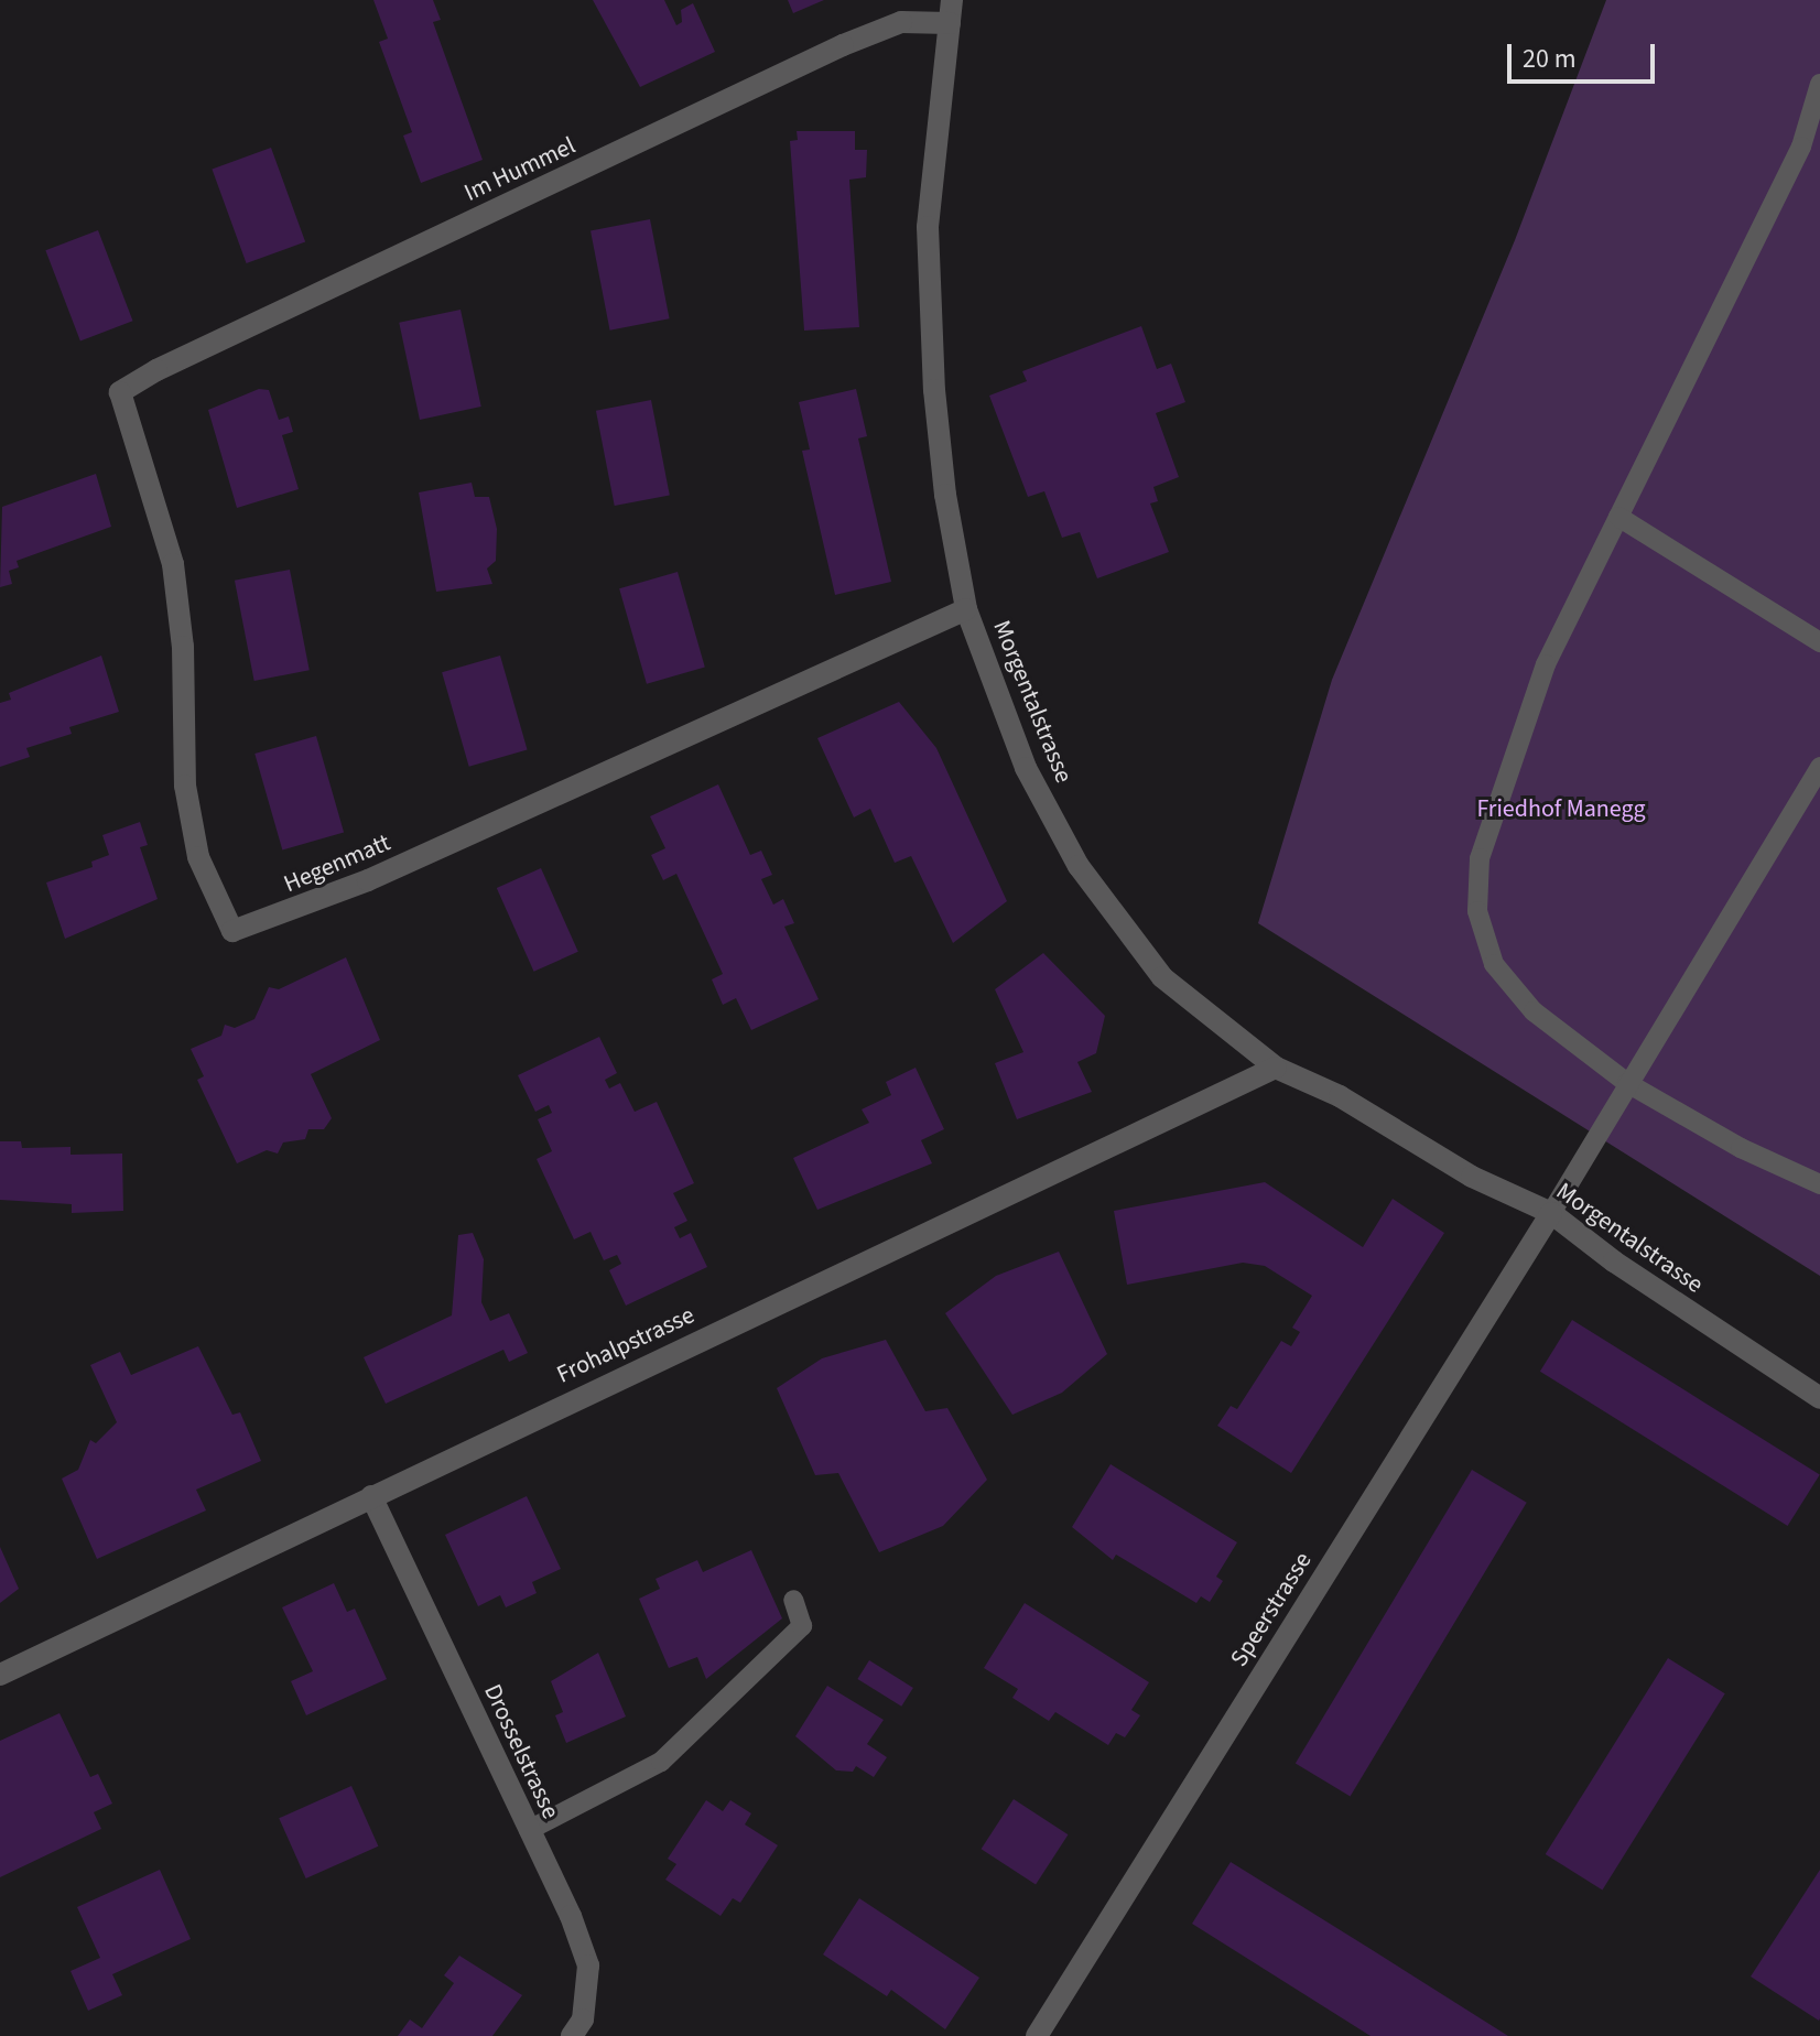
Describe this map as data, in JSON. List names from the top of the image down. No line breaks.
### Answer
{"streets":{"street":["Im Hummel","Morgentalstrasse","Hegenmatt","Frohalpstrasse","Speerstrasse","Drosselstrasse"]},"crossings":[["Im Hummel","Morgentalstrasse"],["Im Hummel","Hegenmatt"],["Morgentalstrasse","Hegenmatt"],["Morgentalstrasse","Frohalpstrasse"],["Morgentalstrasse","Speerstrasse"],["Frohalpstrasse","Drosselstrasse"]],"parks":["Friedhof Manegg"],"scale_bar":"20 m"}
